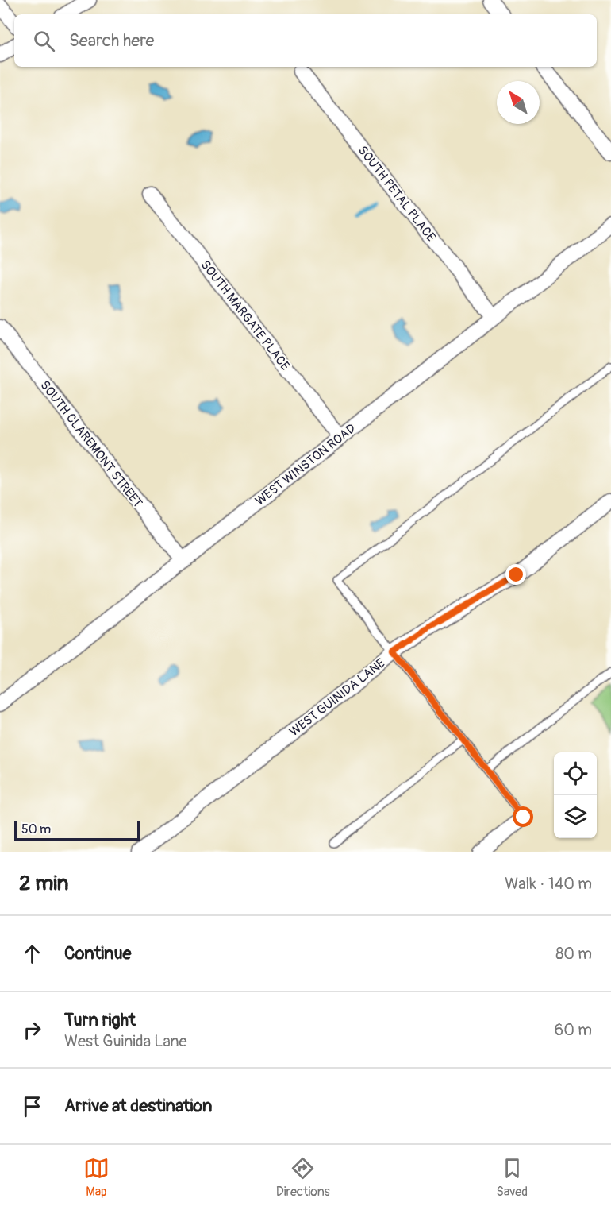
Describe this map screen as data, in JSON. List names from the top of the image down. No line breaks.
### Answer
{"streets":{"street":["SOUTH PETAL PLACE","SOUTH MARGATE PLACE","SOUTH CLAREMONT STREET","WEST WINSTON ROAD","WEST GUINIDA LANE"]},"crossings":[["SOUTH PETAL PLACE","WEST WINSTON ROAD"],["SOUTH MARGATE PLACE","WEST WINSTON ROAD"],["SOUTH CLAREMONT STREET","WEST WINSTON ROAD"]],"scale_bar":"50 m","north":"top left","page":{"search":"Search here","scale":"50 m","heading":["2 min","Walk · 140 m"],"list":[["Continue","80 m"],["Turn right","West Guinida Lane","60 m"],"Arrive at destination"],"nav":["Map","Directions","Saved"]}}
